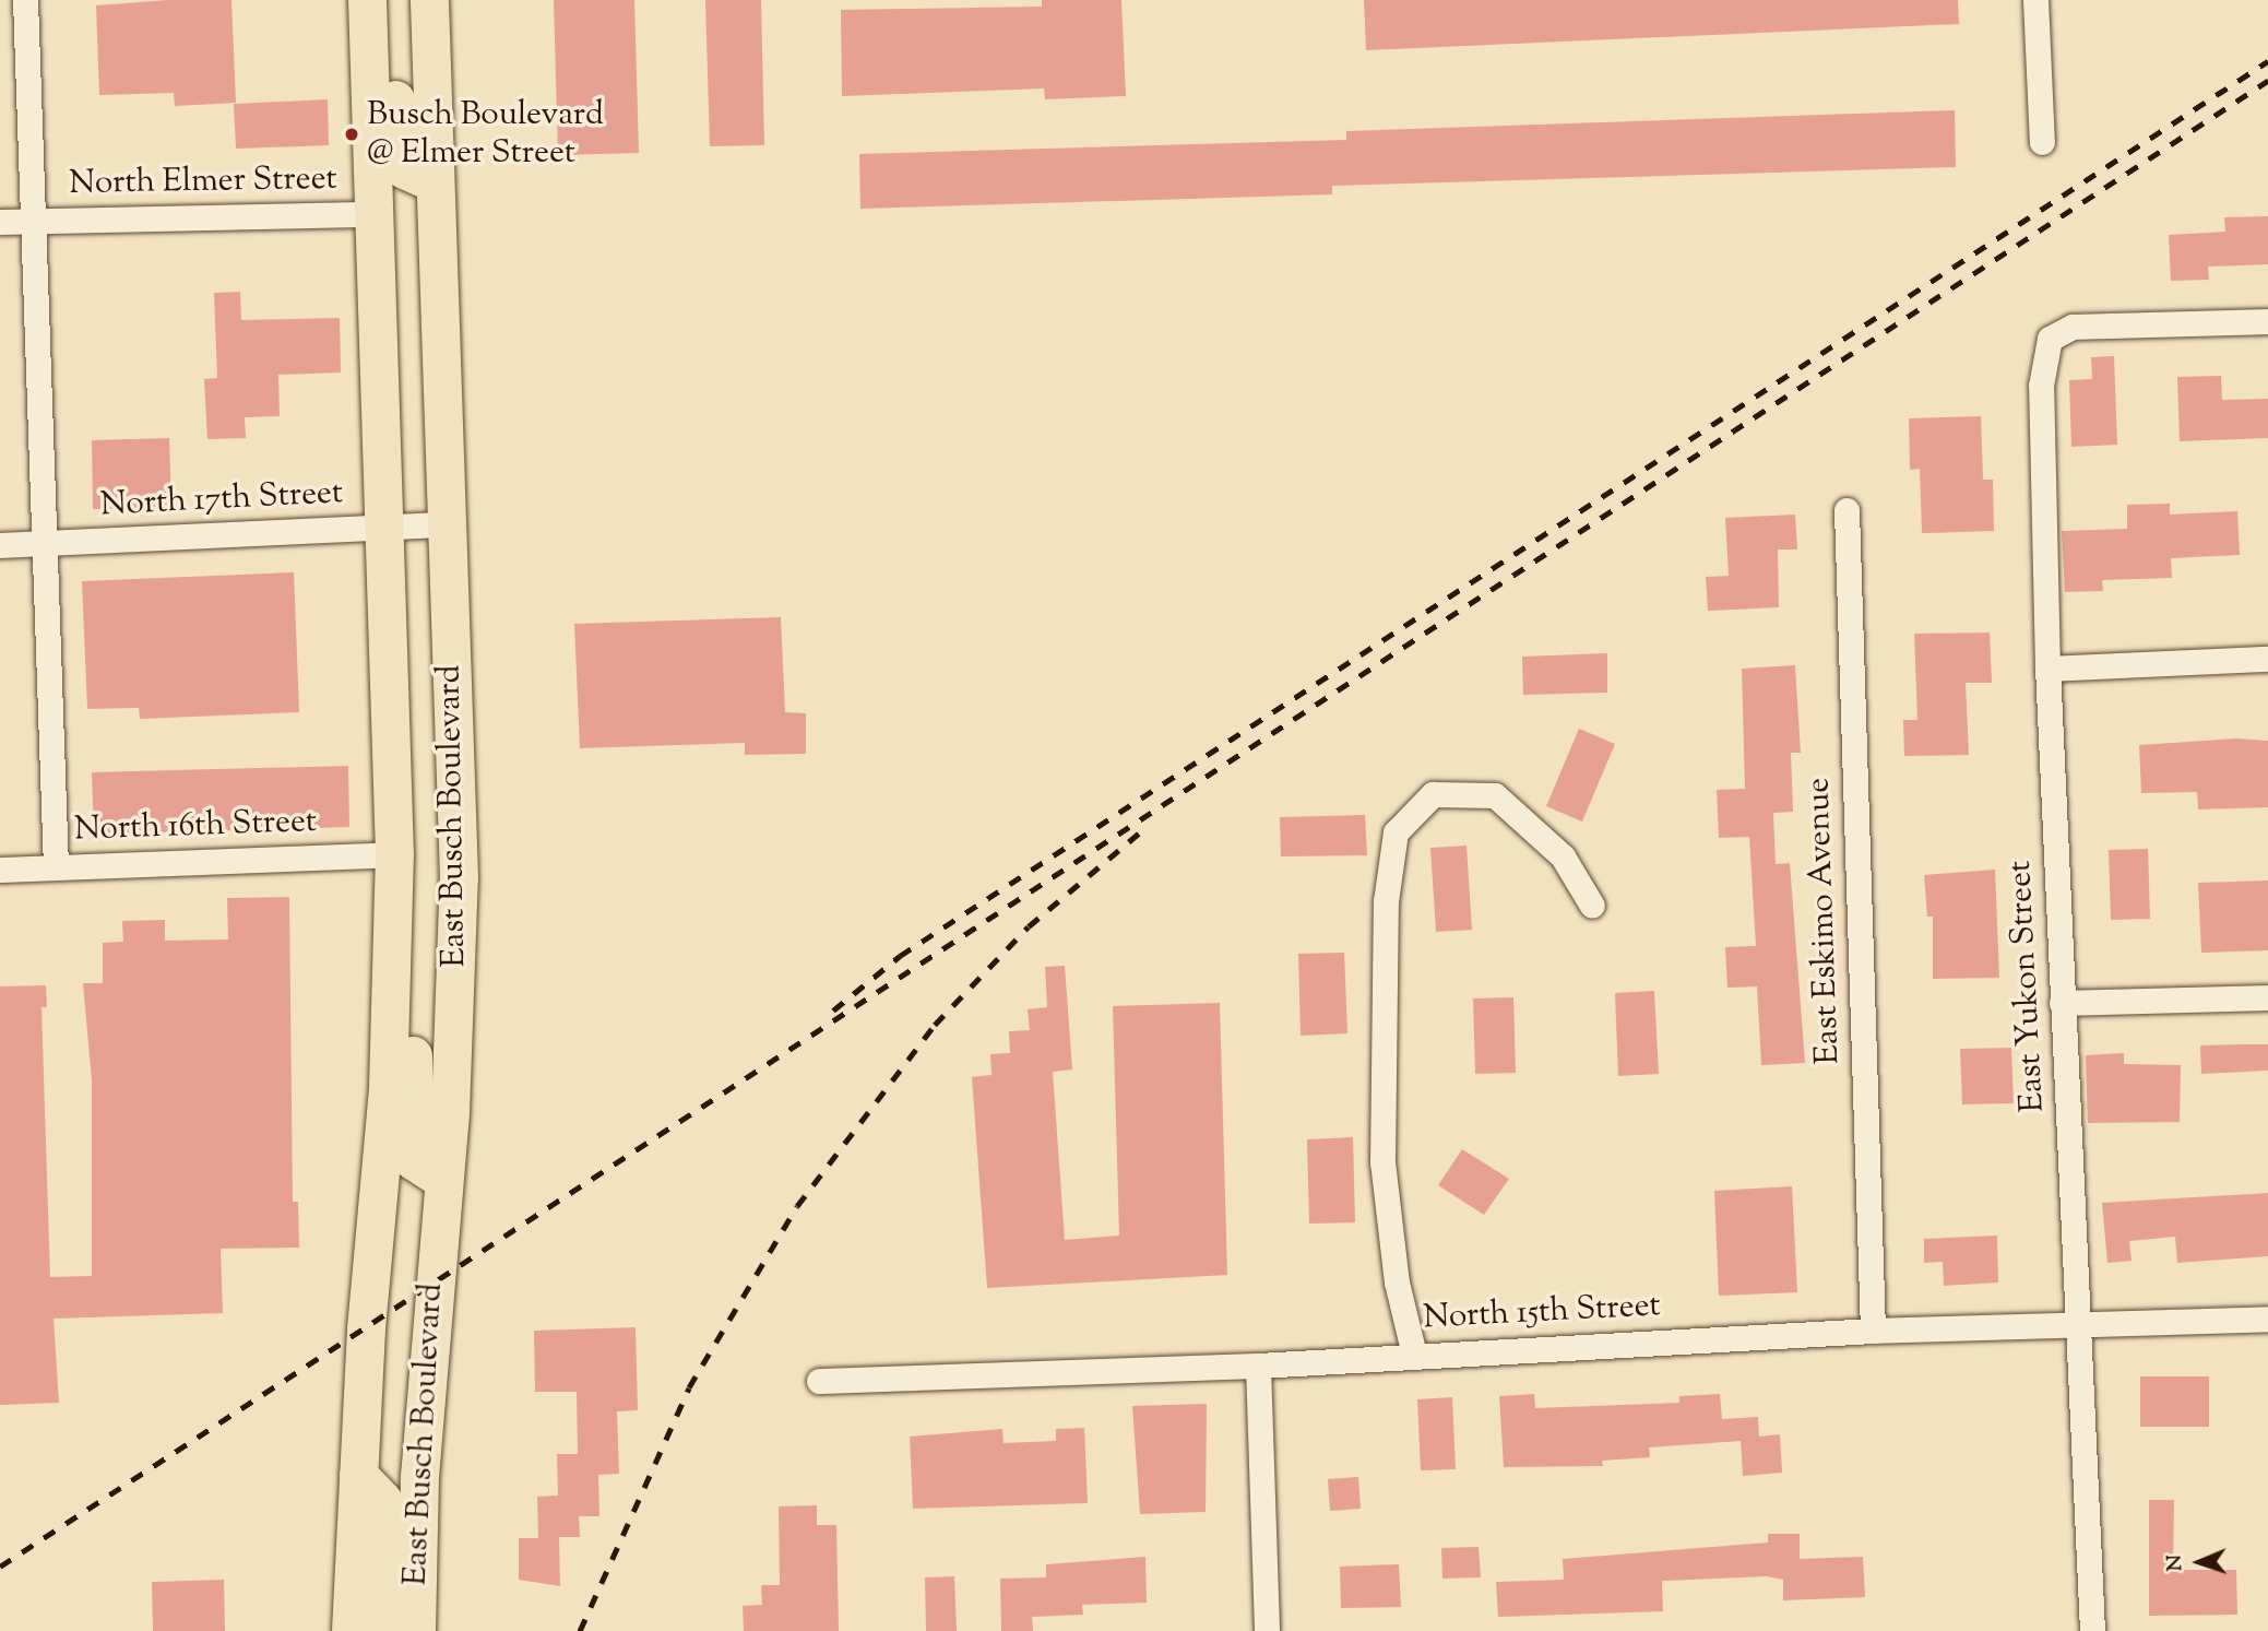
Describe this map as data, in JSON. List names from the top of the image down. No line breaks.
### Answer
{"streets":{"main road":["East Busch Boulevard"],"street":["North Elmer Street","North 17th Street","North 16th Street","East Eskimo Avenue","East Yukon Street","North 15th Street"]},"crossings":[["North Elmer Street","East Busch Boulevard"],["North 17th Street","East Busch Boulevard"],["East Busch Boulevard","North 16th Street"],["East Eskimo Avenue","North 15th Street"],["East Yukon Street","North 15th Street"]],"places":["Busch Boulevard @ Elmer Street"],"north":"left"}
